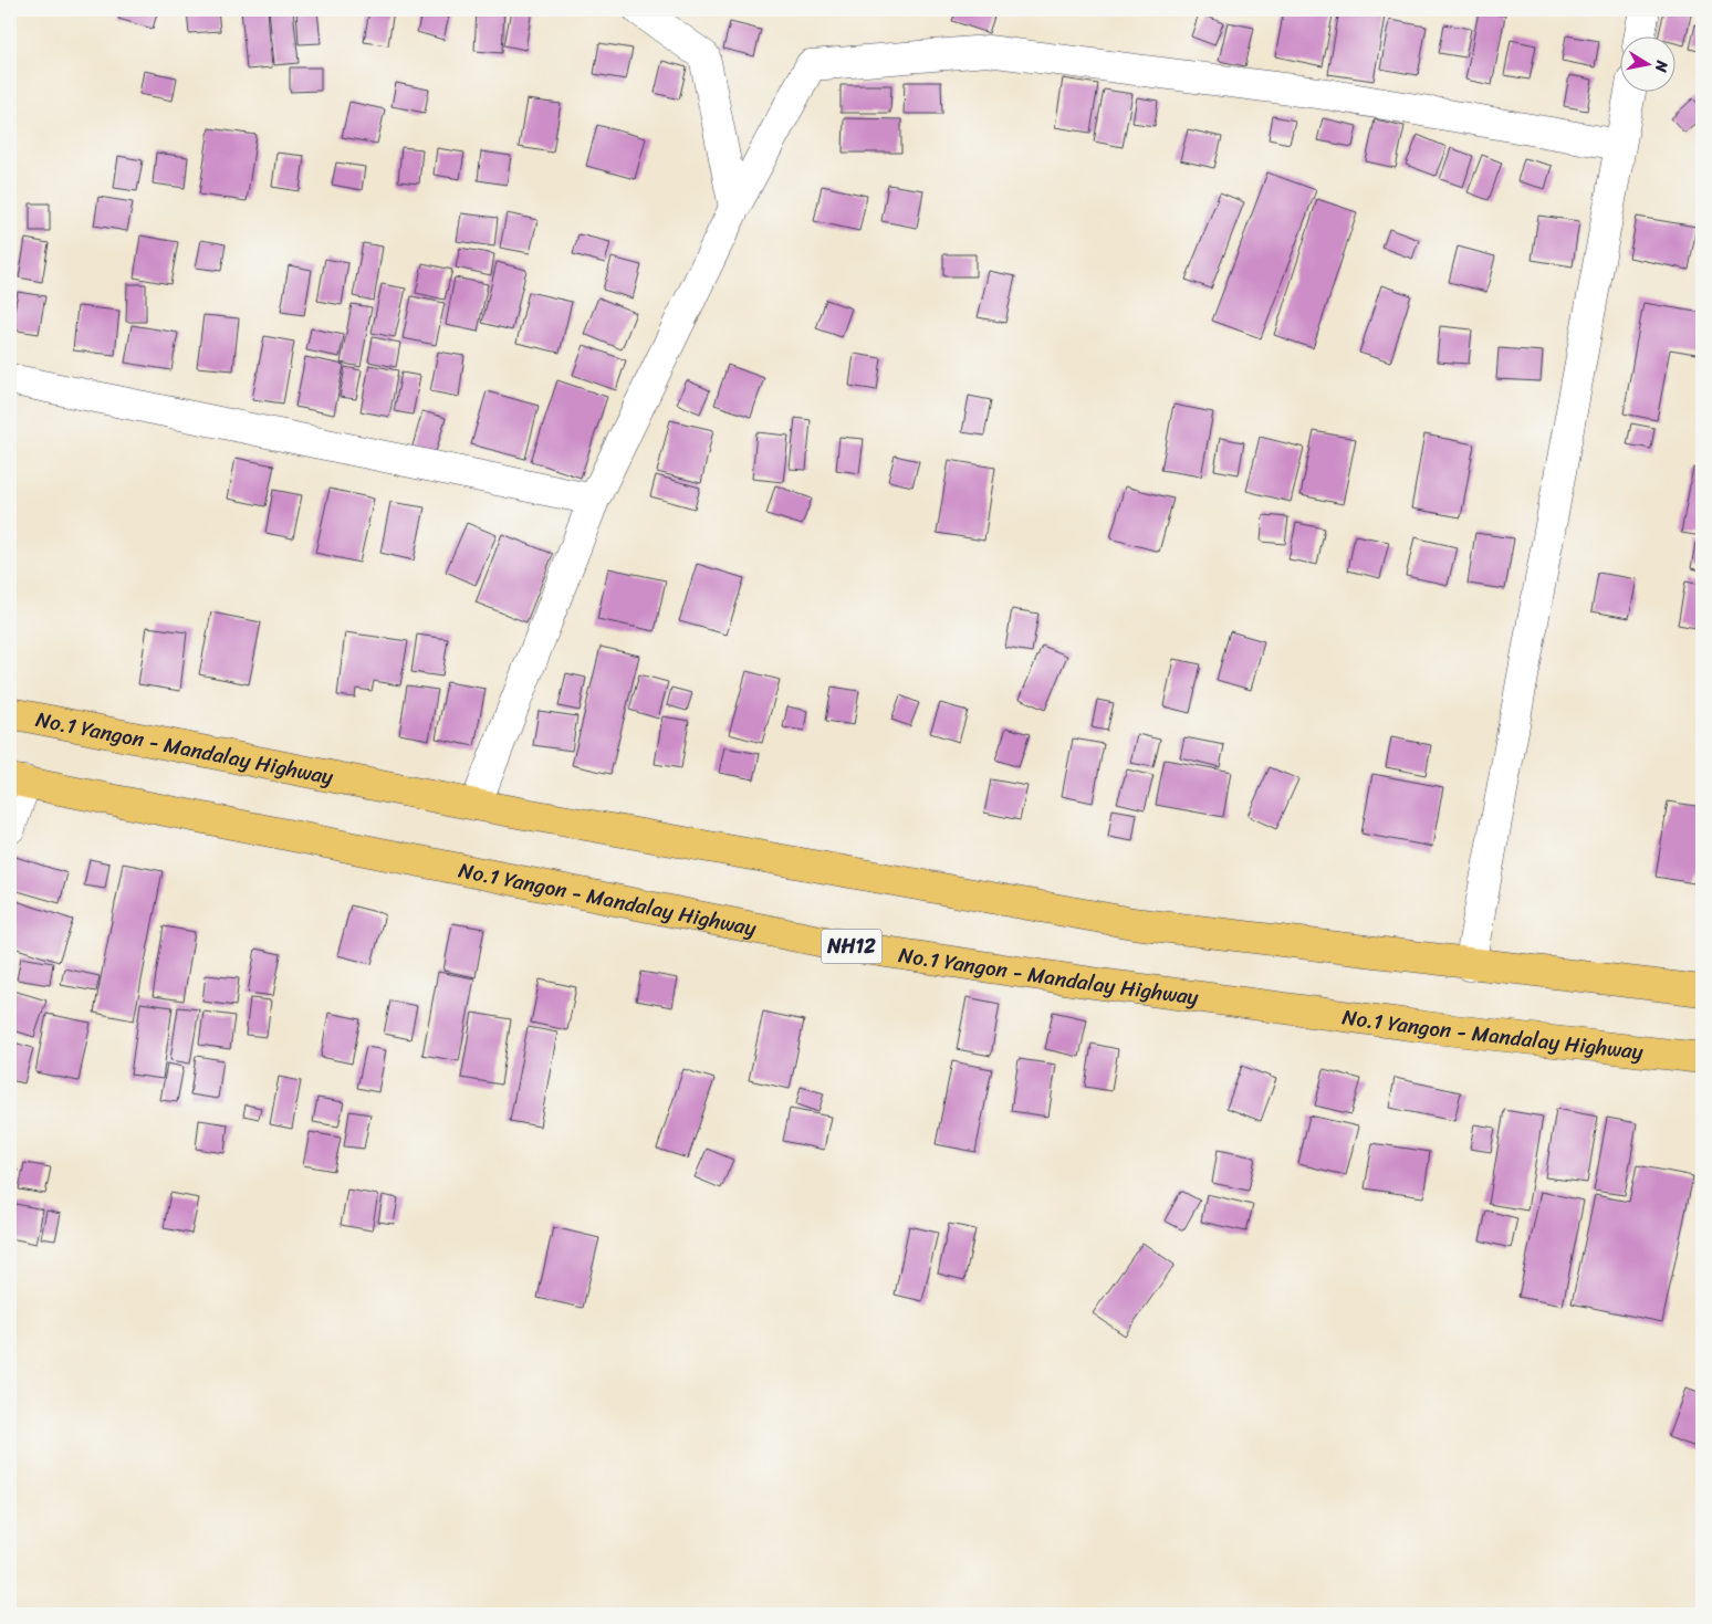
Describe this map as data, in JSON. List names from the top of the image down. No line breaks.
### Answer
{"streets":{"highway":["No.1 Yangon - Mandalay Highway","NH12"]},"north":"right"}
